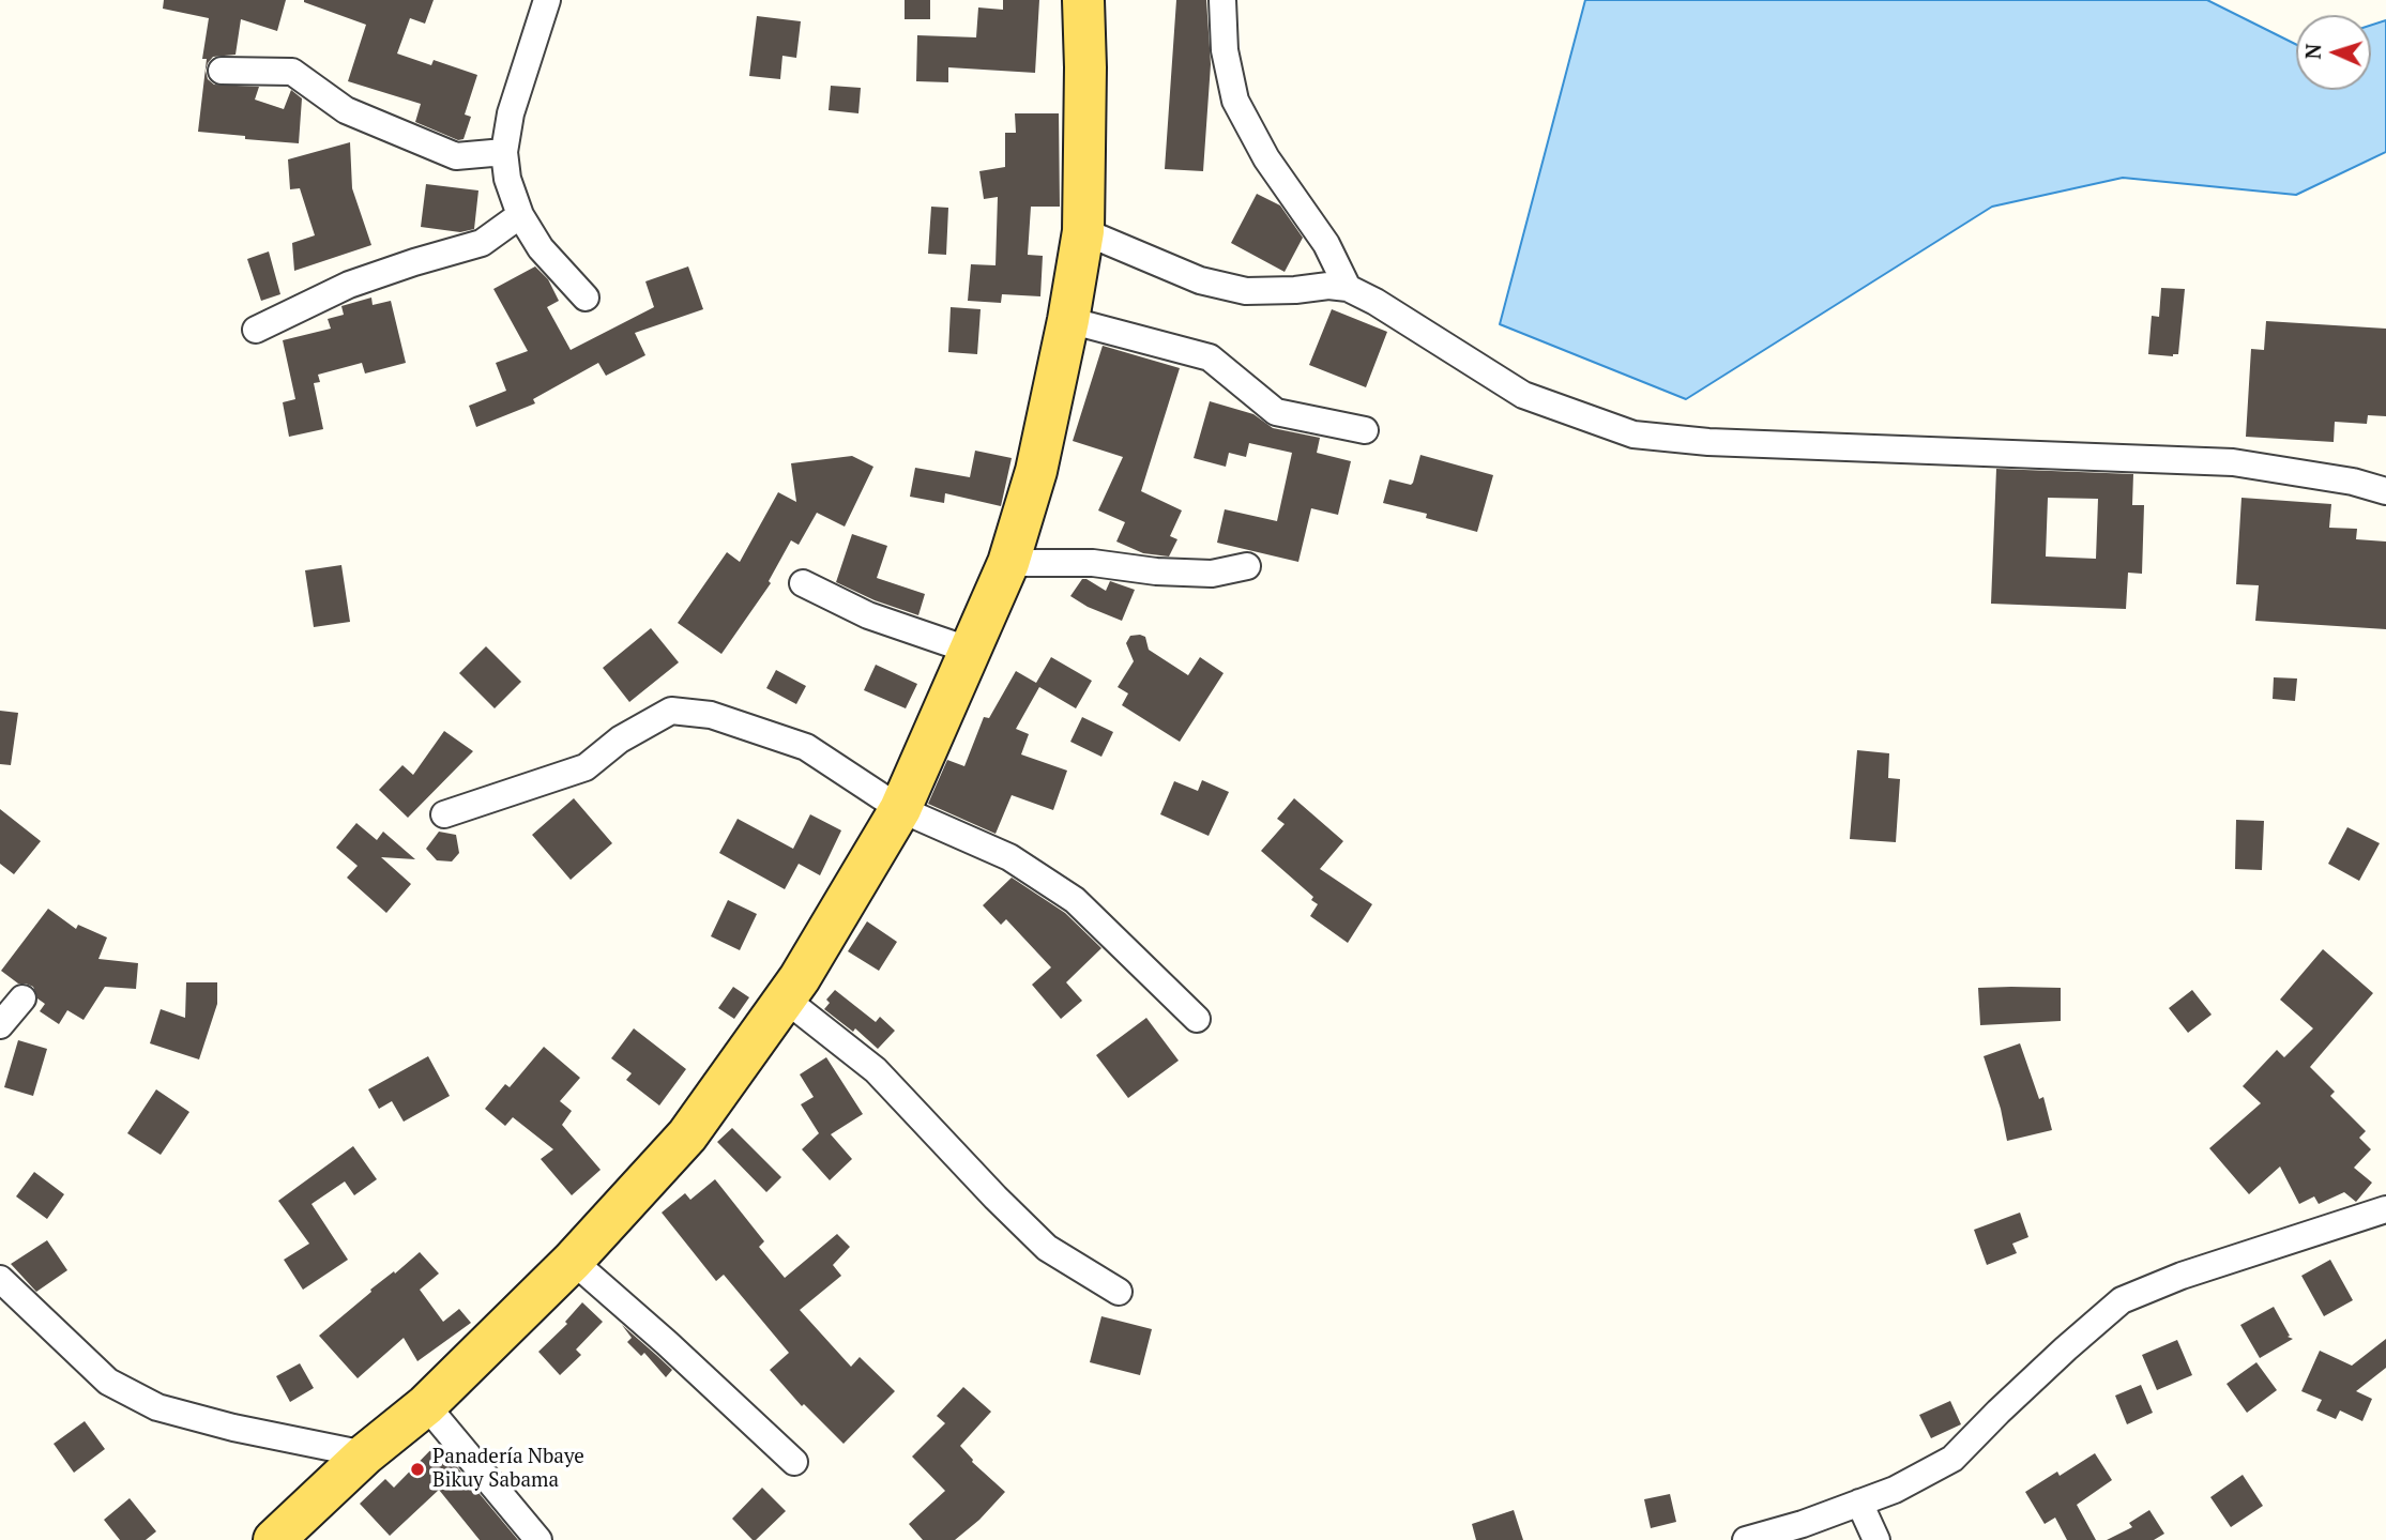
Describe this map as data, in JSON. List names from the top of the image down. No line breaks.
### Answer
{"places":["Panadería Nbaye Bikuy Sabama"],"north":"left"}
